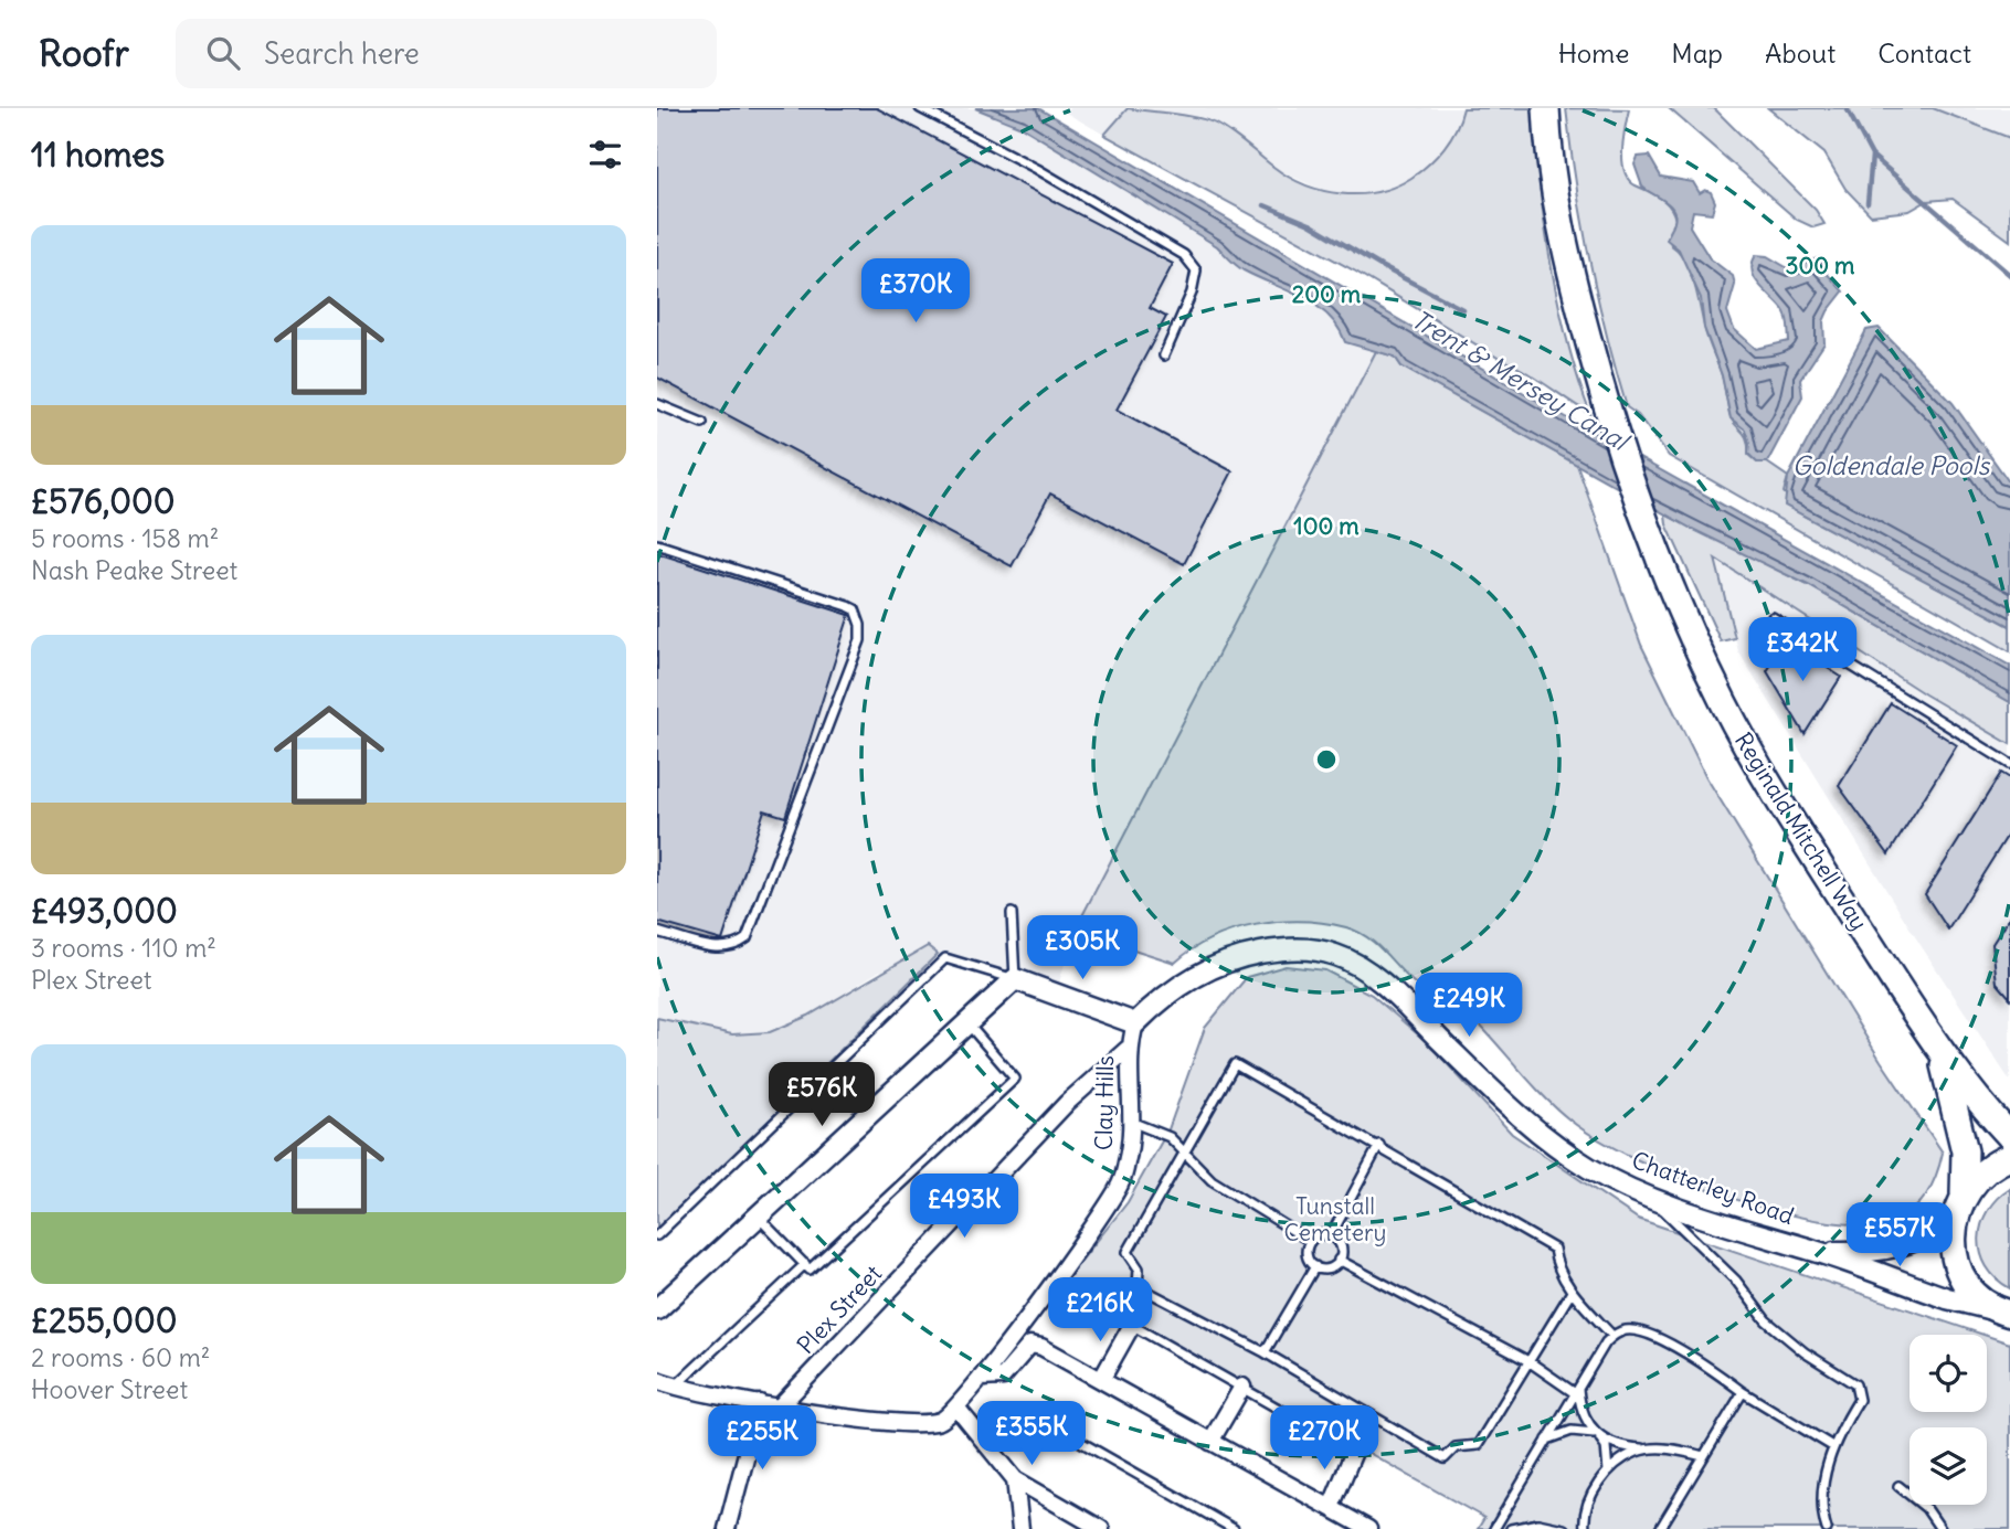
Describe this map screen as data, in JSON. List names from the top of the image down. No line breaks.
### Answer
{"streets":{"main road":["Reginald Mitchell Way"],"street":["Clay Hills","Chatterley Road","Plex Street"]},"crossings":[["Reginald Mitchell Way","Chatterley Road"],["Clay Hills","Chatterley Road"],["Clay Hills","Plex Street"]],"water":["Trent & Mersey Canal","Goldendale Pools"],"parks":["Tunstall Cemetery"],"page":{"header":"Roofr","search":"Search here","nav":["Home","Map","About","Contact"],"heading":"11 homes","list":[{"name":"£576,000","note":"5 rooms · 158 m² · Nash Peake Street"},{"name":"£493,000","note":"3 rooms · 110 m² · Plex Street"},{"name":"£255,000","note":"2 rooms · 60 m² · Hoover Street"}],"price":["£370K","£342K","£305K","£249K","£576K","£493K","£557K","£216K","£355K","£255K","£270K"]},"rings":["300 m","200 m","100 m"]}
